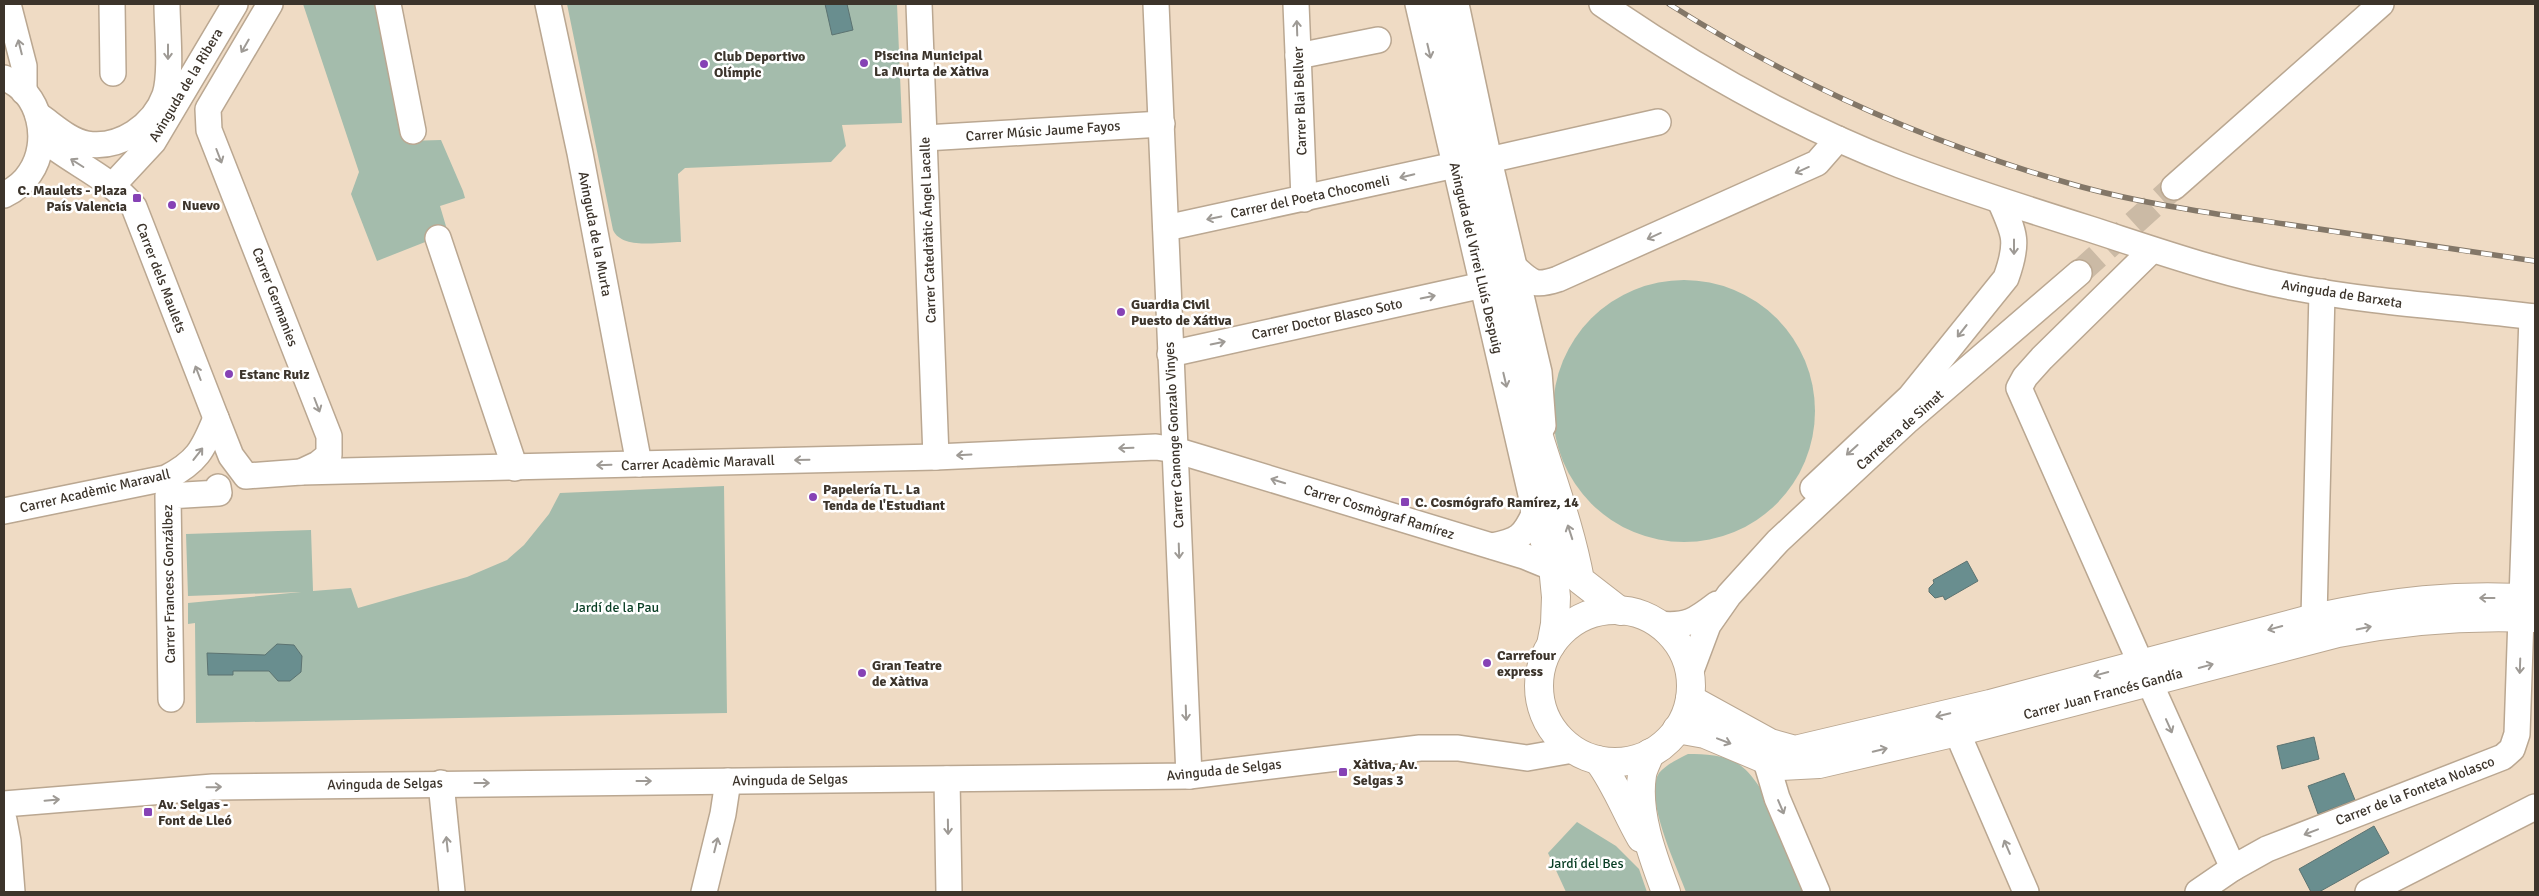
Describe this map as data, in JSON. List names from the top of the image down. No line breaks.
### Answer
{"streets":{"main road":["Avinguda del Virrei Lluís Despuig","Carrer Juan Francés Gandía"],"street":["Avinguda de la Ribera","Carrer Blai Bellver","Carrer Músic Jaume Fayos","Carrer del Poeta Chocomeli","Carrer Catedràtic Ángel Lacalle","Avinguda de la Murta","Carrer dels Maulets","Avinguda de Barxeta","Carrer Germanies","Carrer Doctor Blasco Soto","Carretera de Simat","Carrer Canonge Gonzalo Vinyes","Carrer Acadèmic Maravall","Carrer Cosmògraf Ramírez","Carrer Francesc Gonzálbez","Avinguda de Selgas","Carrer de la Fonteta Nolasco"]},"crossings":[["Avinguda de la Ribera","Carrer dels Maulets"],["Carrer Blai Bellver","Carrer del Poeta Chocomeli"],["Carrer Músic Jaume Fayos","Carrer Catedràtic Ángel Lacalle"],["Carrer Músic Jaume Fayos","Carrer Canonge Gonzalo Vinyes"],["Carrer del Poeta Chocomeli","Avinguda del Virrei Lluís Despuig"],["Carrer del Poeta Chocomeli","Carrer Canonge Gonzalo Vinyes"],["Carrer Catedràtic Ángel Lacalle","Carrer Acadèmic Maravall"],["Avinguda de la Murta","Carrer Acadèmic Maravall"],["Avinguda del Virrei Lluís Despuig","Carrer Doctor Blasco Soto"],["Avinguda del Virrei Lluís Despuig","Carretera de Simat"],["Avinguda del Virrei Lluís Despuig","Carrer Cosmògraf Ramírez"],["Avinguda del Virrei Lluís Despuig","Carrer Juan Francés Gandía"],["Avinguda del Virrei Lluís Despuig","Avinguda de Selgas"],["Carrer dels Maulets","Carrer Acadèmic Maravall"],["Avinguda de Barxeta","Carrer de la Fonteta Nolasco"],["Carrer Germanies","Carrer Acadèmic Maravall"],["Carrer Doctor Blasco Soto","Carrer Canonge Gonzalo Vinyes"],["Carretera de Simat","Carrer Juan Francés Gandía"],["Carretera de Simat","Avinguda de Selgas"],["Carrer Canonge Gonzalo Vinyes","Carrer Acadèmic Maravall"],["Carrer Canonge Gonzalo Vinyes","Carrer Cosmògraf Ramírez"],["Carrer Canonge Gonzalo Vinyes","Avinguda de Selgas"],["Carrer Acadèmic Maravall","Carrer Cosmògraf Ramírez"],["Carrer Juan Francés Gandía","Avinguda de Selgas"],["Carrer Juan Francés Gandía","Carrer de la Fonteta Nolasco"]],"one_way":["Carrer del Poeta Chocomeli","Carrer dels Maulets","Carrer Doctor Blasco Soto","Carrer Canonge Gonzalo Vinyes","Carrer Acadèmic Maravall","Carrer Cosmògraf Ramírez","Avinguda de Selgas"],"parks":["Jardí de la Pau","Jardí del Bes"],"places":{"other":["Piscina Municipal La Murta de Xàtiva","Club Deportivo Olímpic","Nuevo","Guardia Civil Puesto de Xátiva","Estanc Ruiz","Papelería TL. La Tenda de l'Estudiant","Carrefour express","Gran Teatre de Xàtiva"],"transit":["C. Maulets - Plaza País Valencia","C. Cosmógrafo Ramírez, 14","Xàtiva, Av. Selgas 3","Av. Selgas - Font de Lleó"]}}
